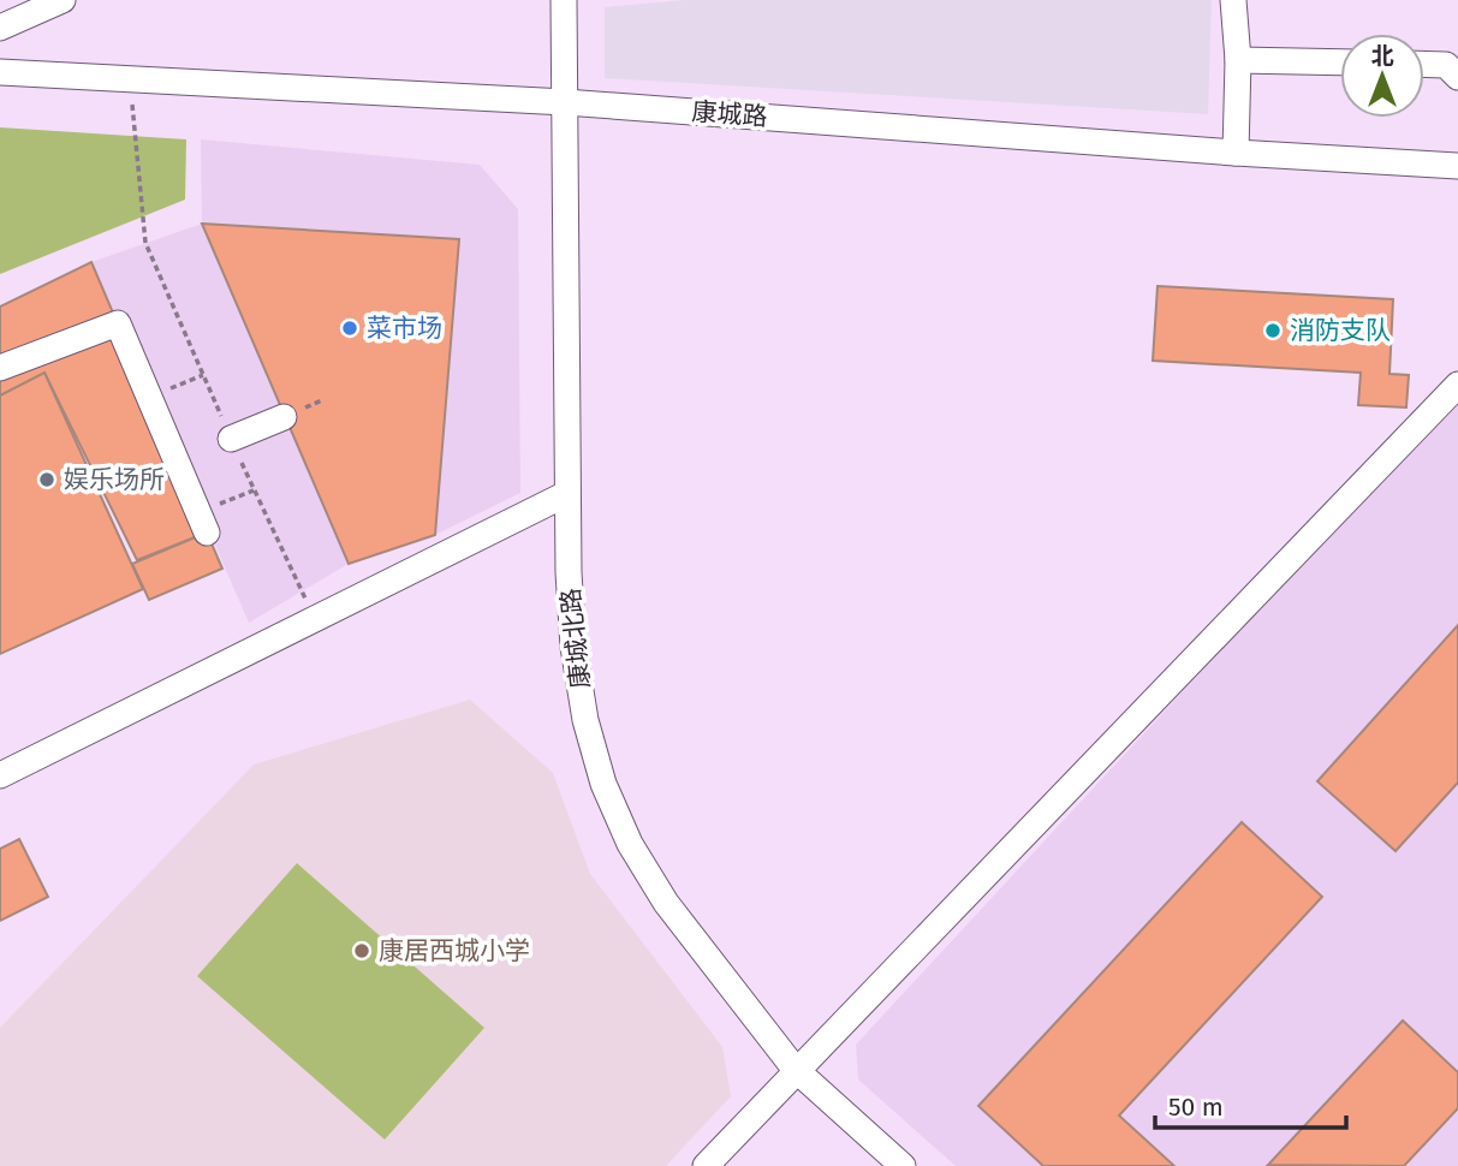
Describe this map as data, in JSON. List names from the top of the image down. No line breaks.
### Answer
{"streets":{"street":["康城路","康城北路"]},"crossings":[["康城路","康城北路"]],"places":["菜市场","消防支队","娱乐场所","康居西城小学"],"scale_bar":"50 m","north":"top"}
